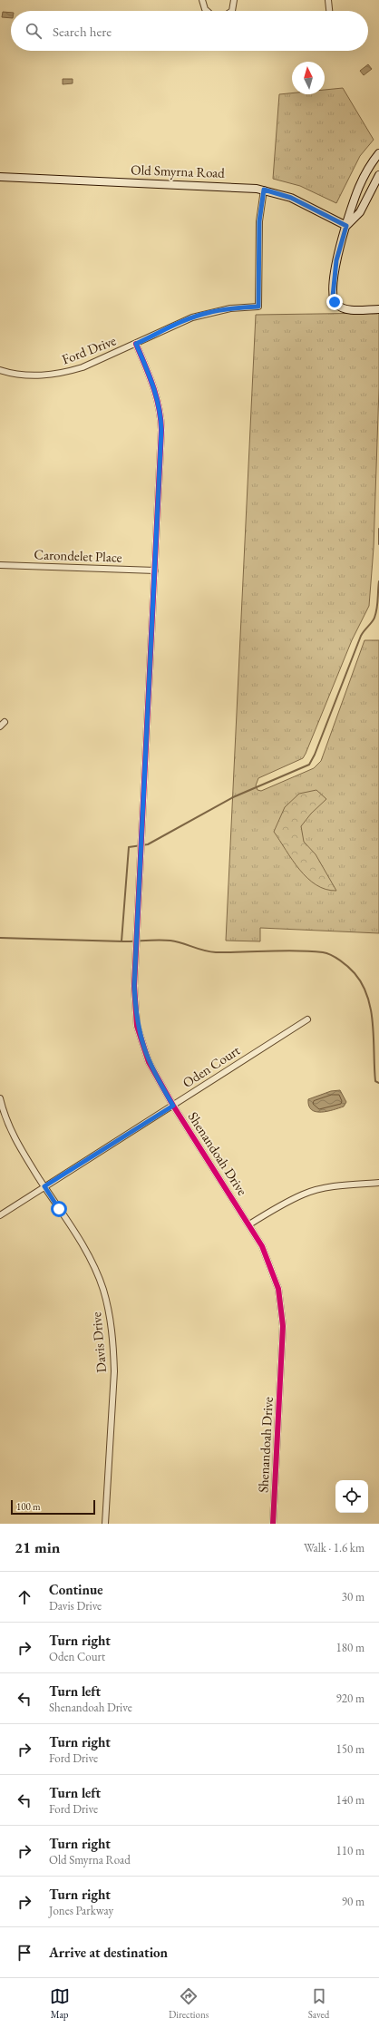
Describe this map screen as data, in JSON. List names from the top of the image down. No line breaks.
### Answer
{"streets":{"street":["Old Smyrna Road","Ford Drive","Carondelet Place","Oden Court","Shenandoah Drive","Davis Drive"]},"crossings":[["Old Smyrna Road","Ford Drive"],["Ford Drive","Shenandoah Drive"],["Carondelet Place","Shenandoah Drive"],["Oden Court","Shenandoah Drive"],["Oden Court","Davis Drive"]],"scale_bar":"100 m","north":"top","page":{"search":"Search here","scale":"100 m","heading":["21 min","Walk · 1.6 km"],"list":[["Continue","Davis Drive","30 m"],["Turn right","Oden Court","180 m"],["Turn left","Shenandoah Drive","920 m"],["Turn right","Ford Drive","150 m"],["Turn left","Ford Drive","140 m"],["Turn right","Old Smyrna Road","110 m"],["Turn right","Jones Parkway","90 m"],"Arrive at destination"],"nav":["Map","Directions","Saved"]}}
